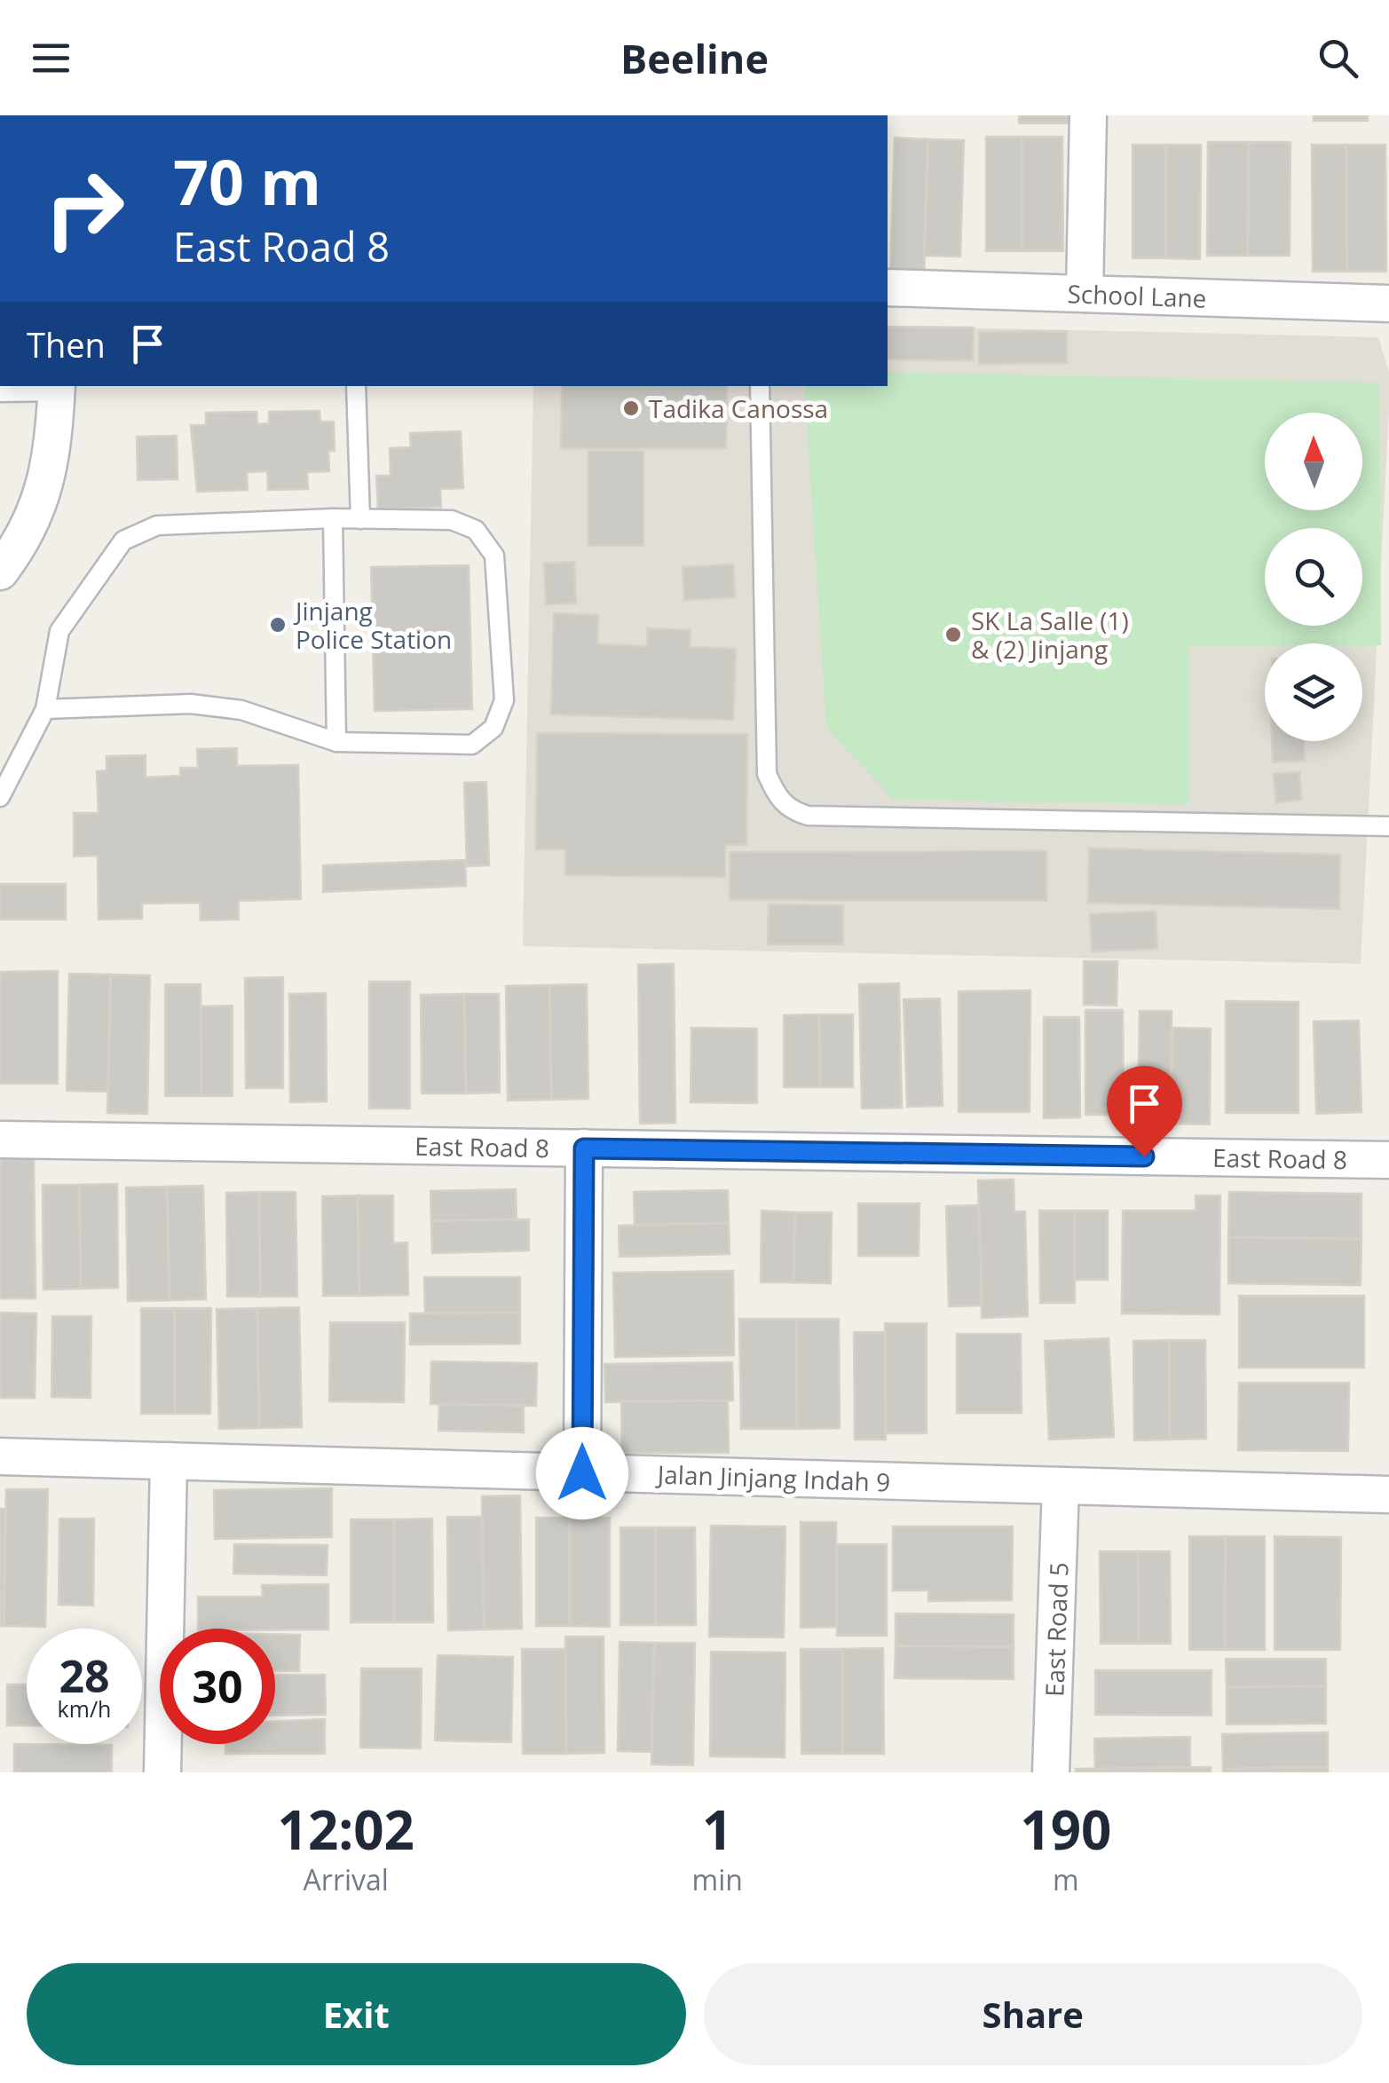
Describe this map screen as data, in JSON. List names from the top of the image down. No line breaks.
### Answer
{"streets":{"street":["School Lane","East Road 8","Jalan Jinjang Indah 9","East Road 5"]},"crossings":[["Jalan Jinjang Indah 9","East Road 5"]],"places":["Tadika Canossa","Jinjang Police Station","SK La Salle (1) & (2) Jinjang"],"north":"top","page":{"header":"Beeline","turn":["70 m","East Road 8"],"then":"Then","speed":"28 km/h","limit":"30","eta":["12:02","Arrival","1","min","190","m"],"buttons":["Exit","Share"]}}
